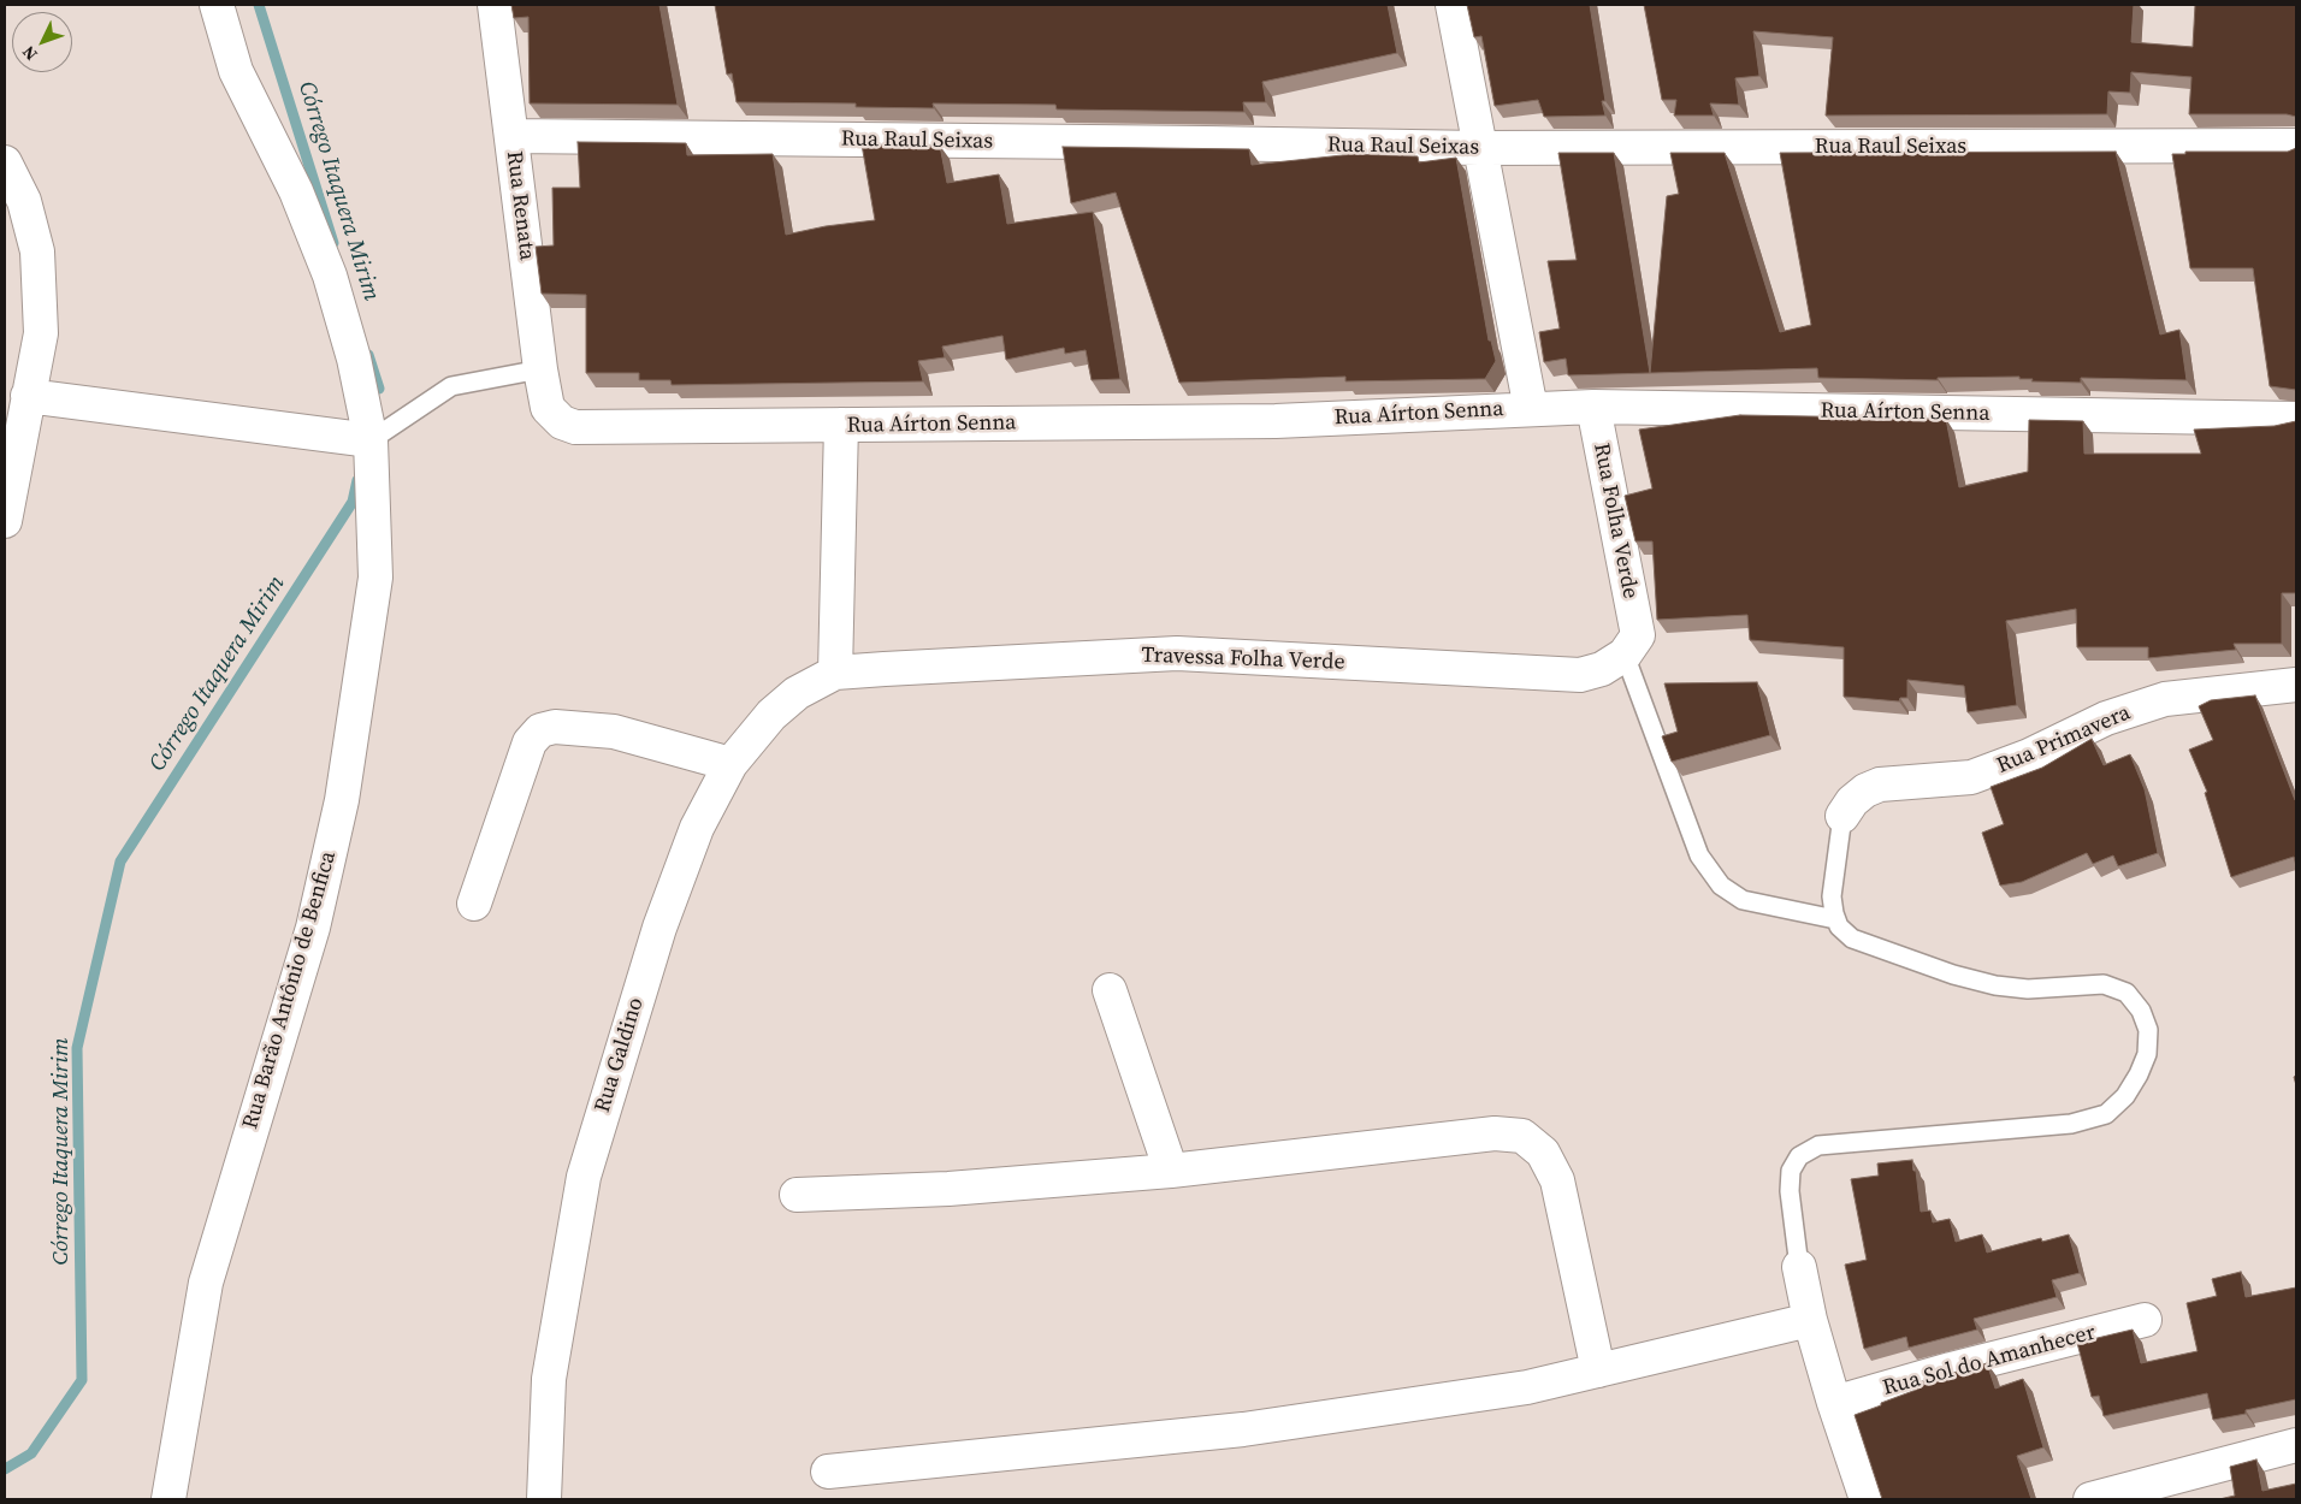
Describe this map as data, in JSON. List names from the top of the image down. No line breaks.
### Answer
{"streets":{"street":["Rua Raul Seixas","Rua Renata","Rua Aírton Senna","Rua Folha Verde","Travessa Folha Verde","Rua Primavera","Rua Barão Antônio de Benfica","Rua Galdino","Rua Sol do Amanhecer"]},"crossings":[["Rua Raul Seixas","Rua Renata"],["Rua Renata","Rua Aírton Senna"],["Rua Aírton Senna","Rua Folha Verde"],["Rua Folha Verde","Travessa Folha Verde"],["Travessa Folha Verde","Rua Galdino"]],"water":["Córrego Itaquera Mirim"],"north":"bottom left"}
